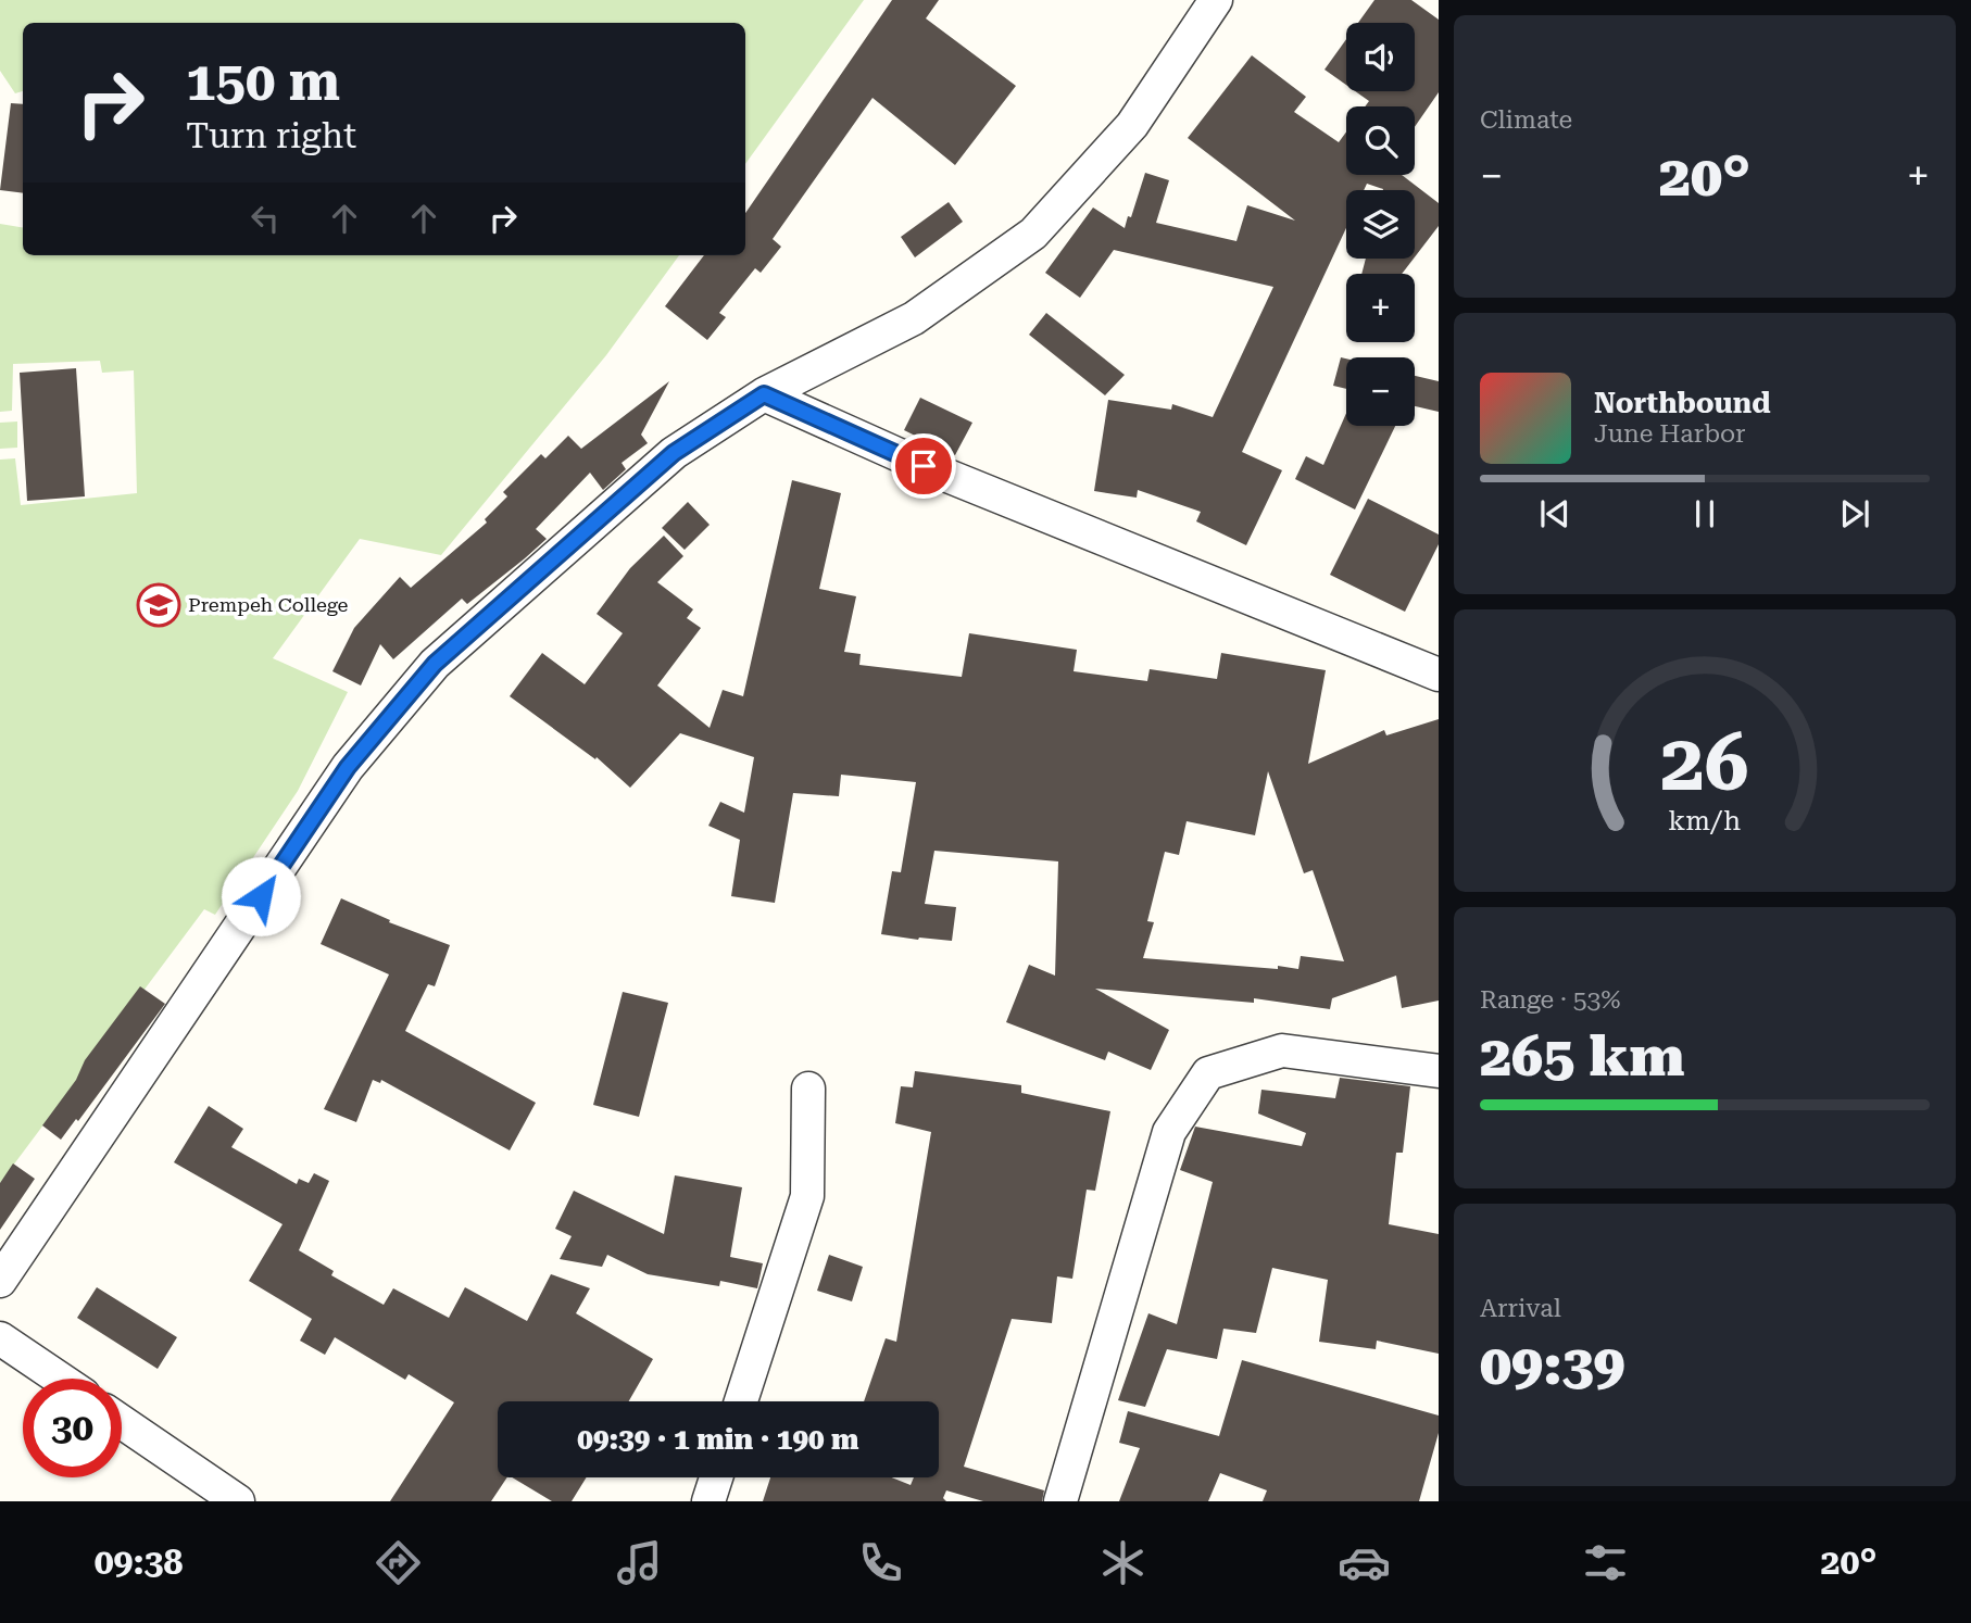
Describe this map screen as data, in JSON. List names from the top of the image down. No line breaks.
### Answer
{"places":{"school or university":["Prempeh College"]},"page":{"tile":["Climate",["Range · 53%","265 km"],["Arrival","09:39"]],"map_buttons":["+","−"],"turn":["150 m","Turn right"],"heat":["−","20°","+"],"song":["Northbound","June Harbor"],"limit":"30","trip":"09:39 · 1 min · 190 m","tabs":["09:38","20°"],"gauge":["26","km/h"]}}
